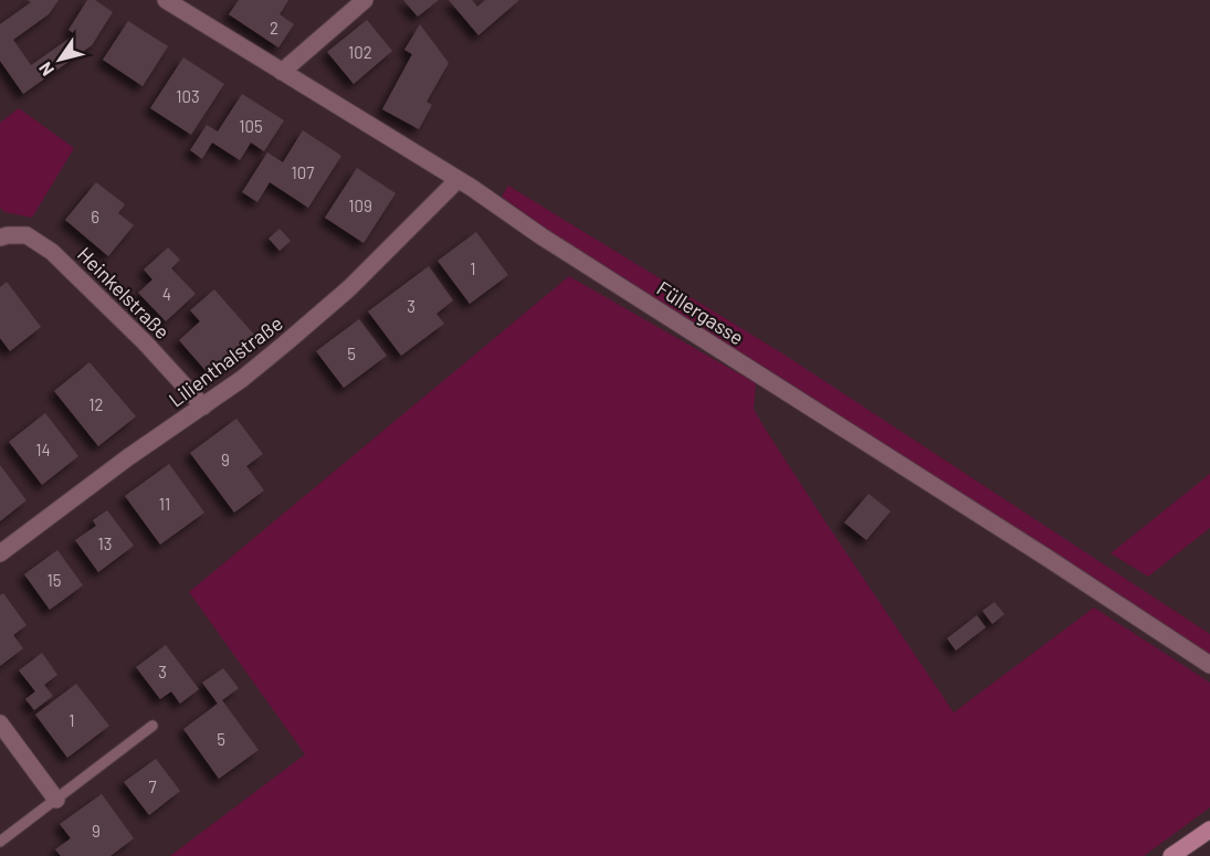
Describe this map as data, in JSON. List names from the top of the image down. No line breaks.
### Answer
{"streets":{"street":["Heinkelstraße","Füllergasse","Lilienthalstraße"]},"crossings":[["Heinkelstraße","Lilienthalstraße"],["Füllergasse","Lilienthalstraße"]],"house_numbers":["2","102","103","105","107","109","6","1","4","3","5","12","14","9","11","13","15","3","1","5","7","9"],"north":"bottom left"}
